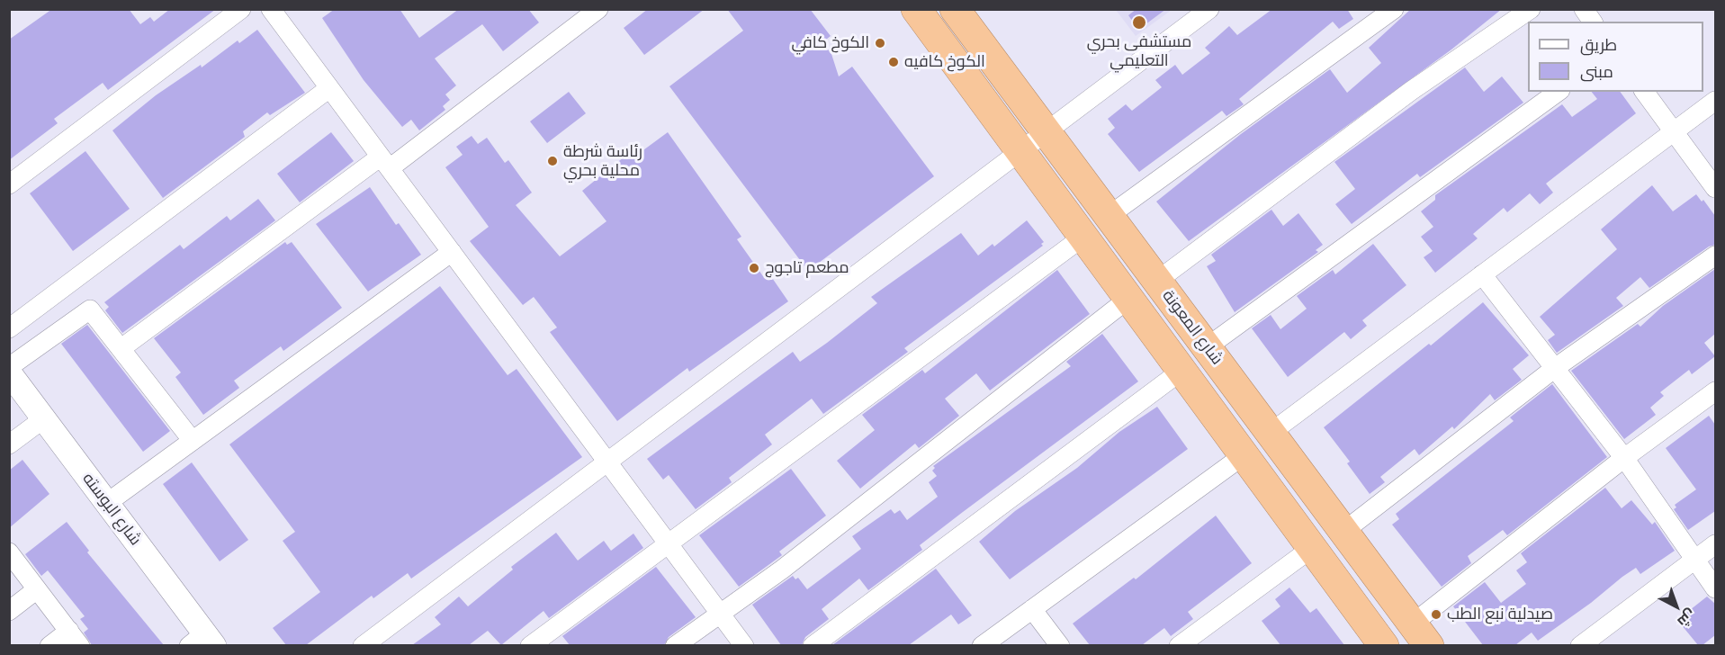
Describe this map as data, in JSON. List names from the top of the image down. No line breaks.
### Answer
{"streets":{"highway":["شارع المعونة"],"street":["شارع البوسته"]},"places":["مستشفى بحري التعليمي","الكوخ كافي","الكوخ كافيه","رئاسة شرطة محلية بحري","مطعم تاجوج","صيدلية نبع الطب"],"legend":["طريق","مبنى"],"north":"bottom right"}
